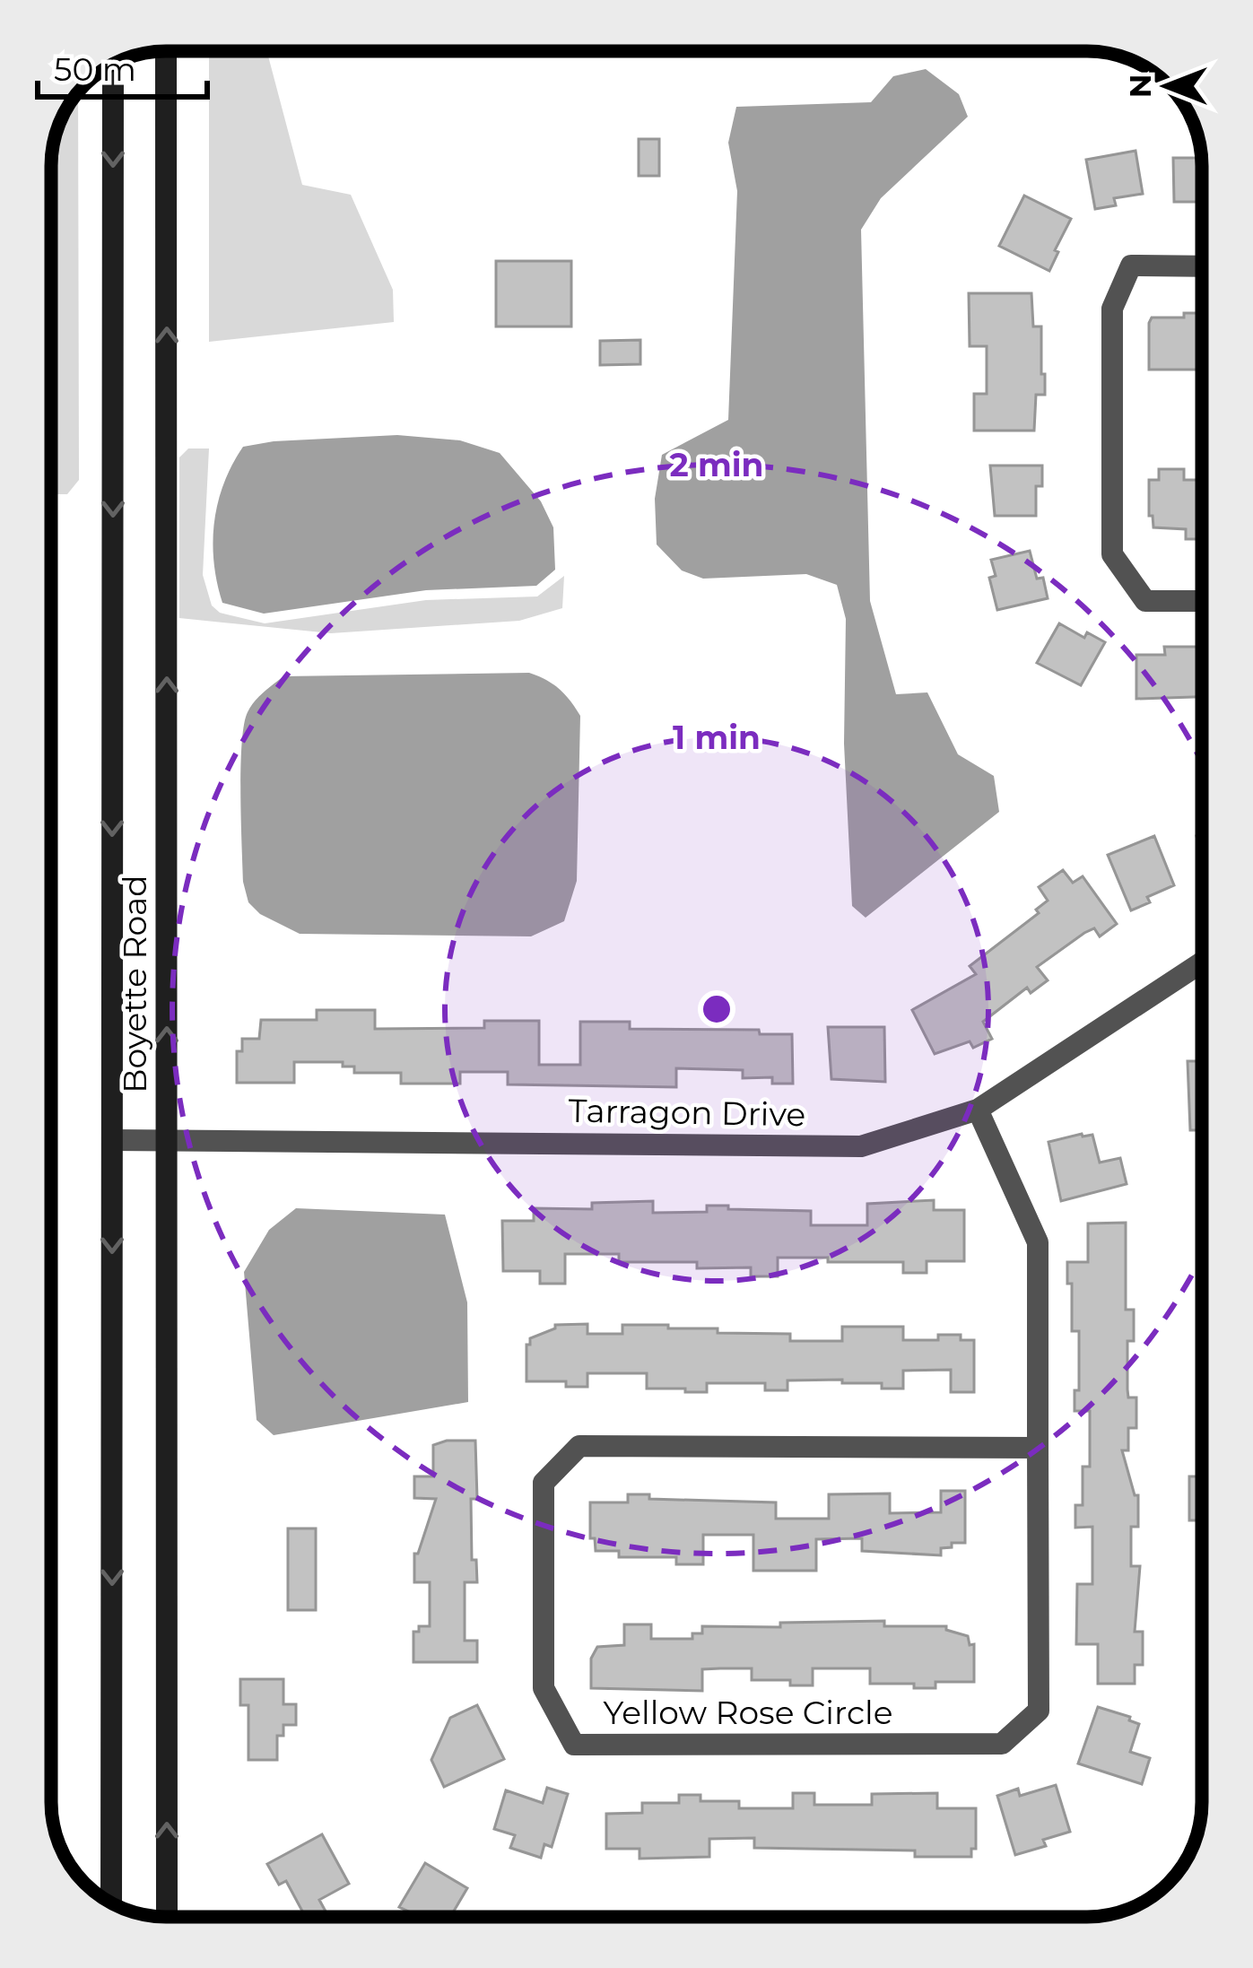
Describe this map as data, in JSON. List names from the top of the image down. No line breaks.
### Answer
{"streets":{"main road":["Boyette Road"],"street":["Tarragon Drive","Yellow Rose Circle"]},"crossings":[["Boyette Road","Tarragon Drive"],["Tarragon Drive","Yellow Rose Circle"]],"scale_bar":"50 m","north":"left","rings":["2 min","1 min"]}
